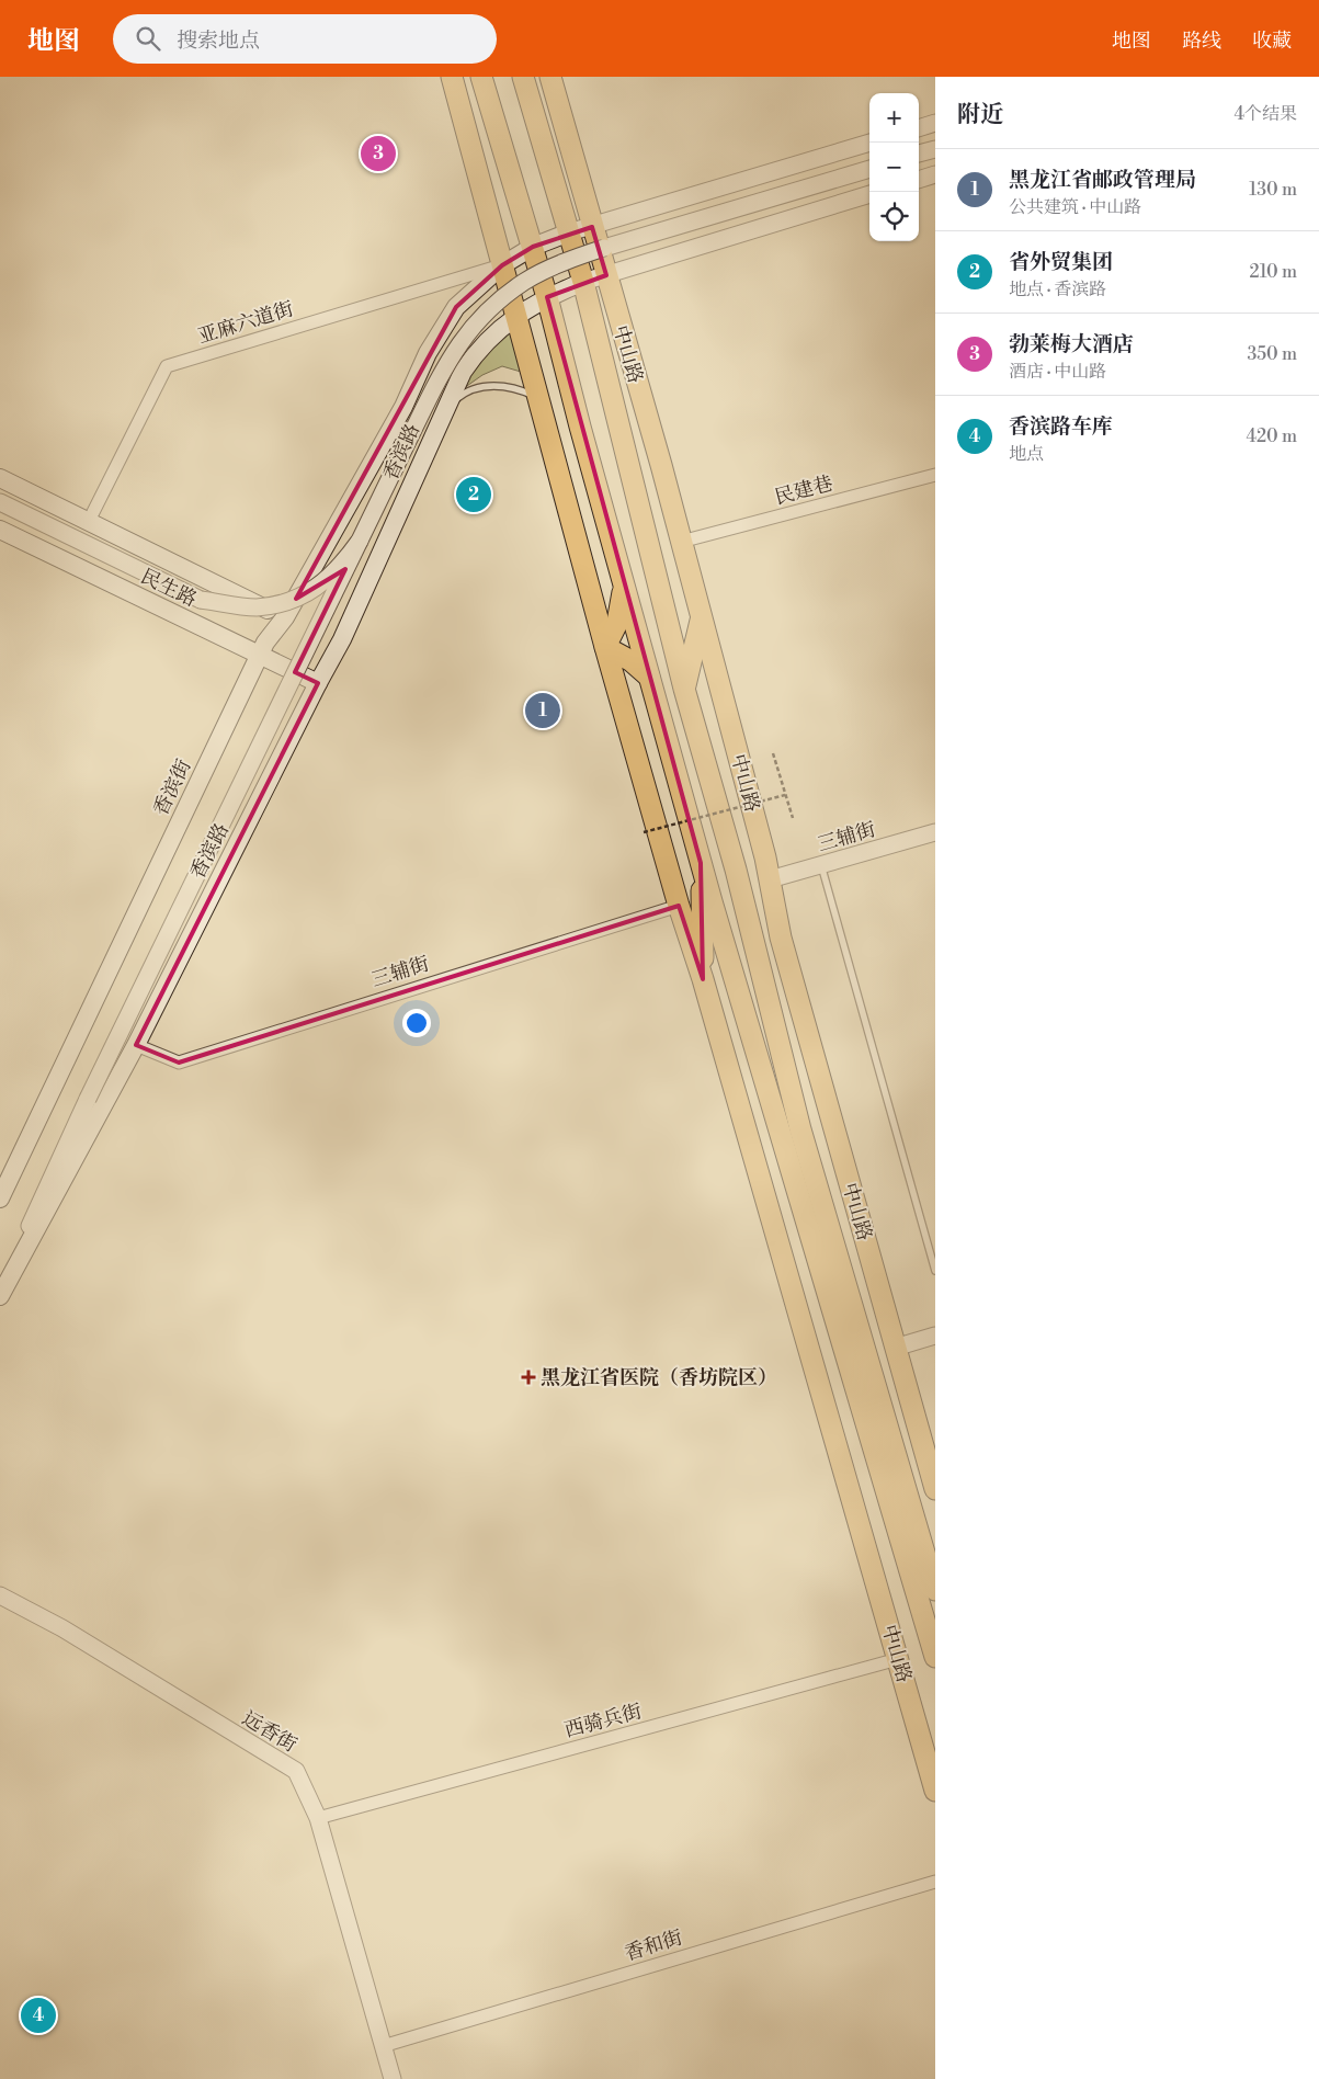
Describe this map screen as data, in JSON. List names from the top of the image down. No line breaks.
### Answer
{"streets":{"main road":["中山路","香滨路","民生路","香滨街"],"street":["亚麻六道街","民建巷","三辅街","西骑兵街","远香街","香和街"]},"crossings":[["亚麻六道街","民生路"],["亚麻六道街","香滨街"],["中山路","香滨路"],["中山路","民建巷"],["中山路","香滨街"],["中山路","三辅街"],["中山路","西骑兵街"],["香滨路","民生路"],["香滨路","三辅街"],["民生路","香滨街"],["西骑兵街","远香街"],["远香街","香和街"]],"places":{"health":["黑龙江省医院（香坊院区）"]},"page":{"header":"地图","search":"搜索地点","nav":["地图","路线","收藏"],"heading":["附近","4个结果"],"map_buttons":["+","−"],"pins":["3","2","1","4"],"list":[{"mark":"1","name":"黑龙江省邮政管理局","note":"公共建筑 · 中山路","value":"130 m"},{"mark":"2","name":"省外贸集团","note":"地点 · 香滨路","value":"210 m"},{"mark":"3","name":"勃莱梅大酒店","note":"酒店 · 中山路","value":"350 m"},{"mark":"4","name":"香滨路车库","note":"地点","value":"420 m"}]}}
